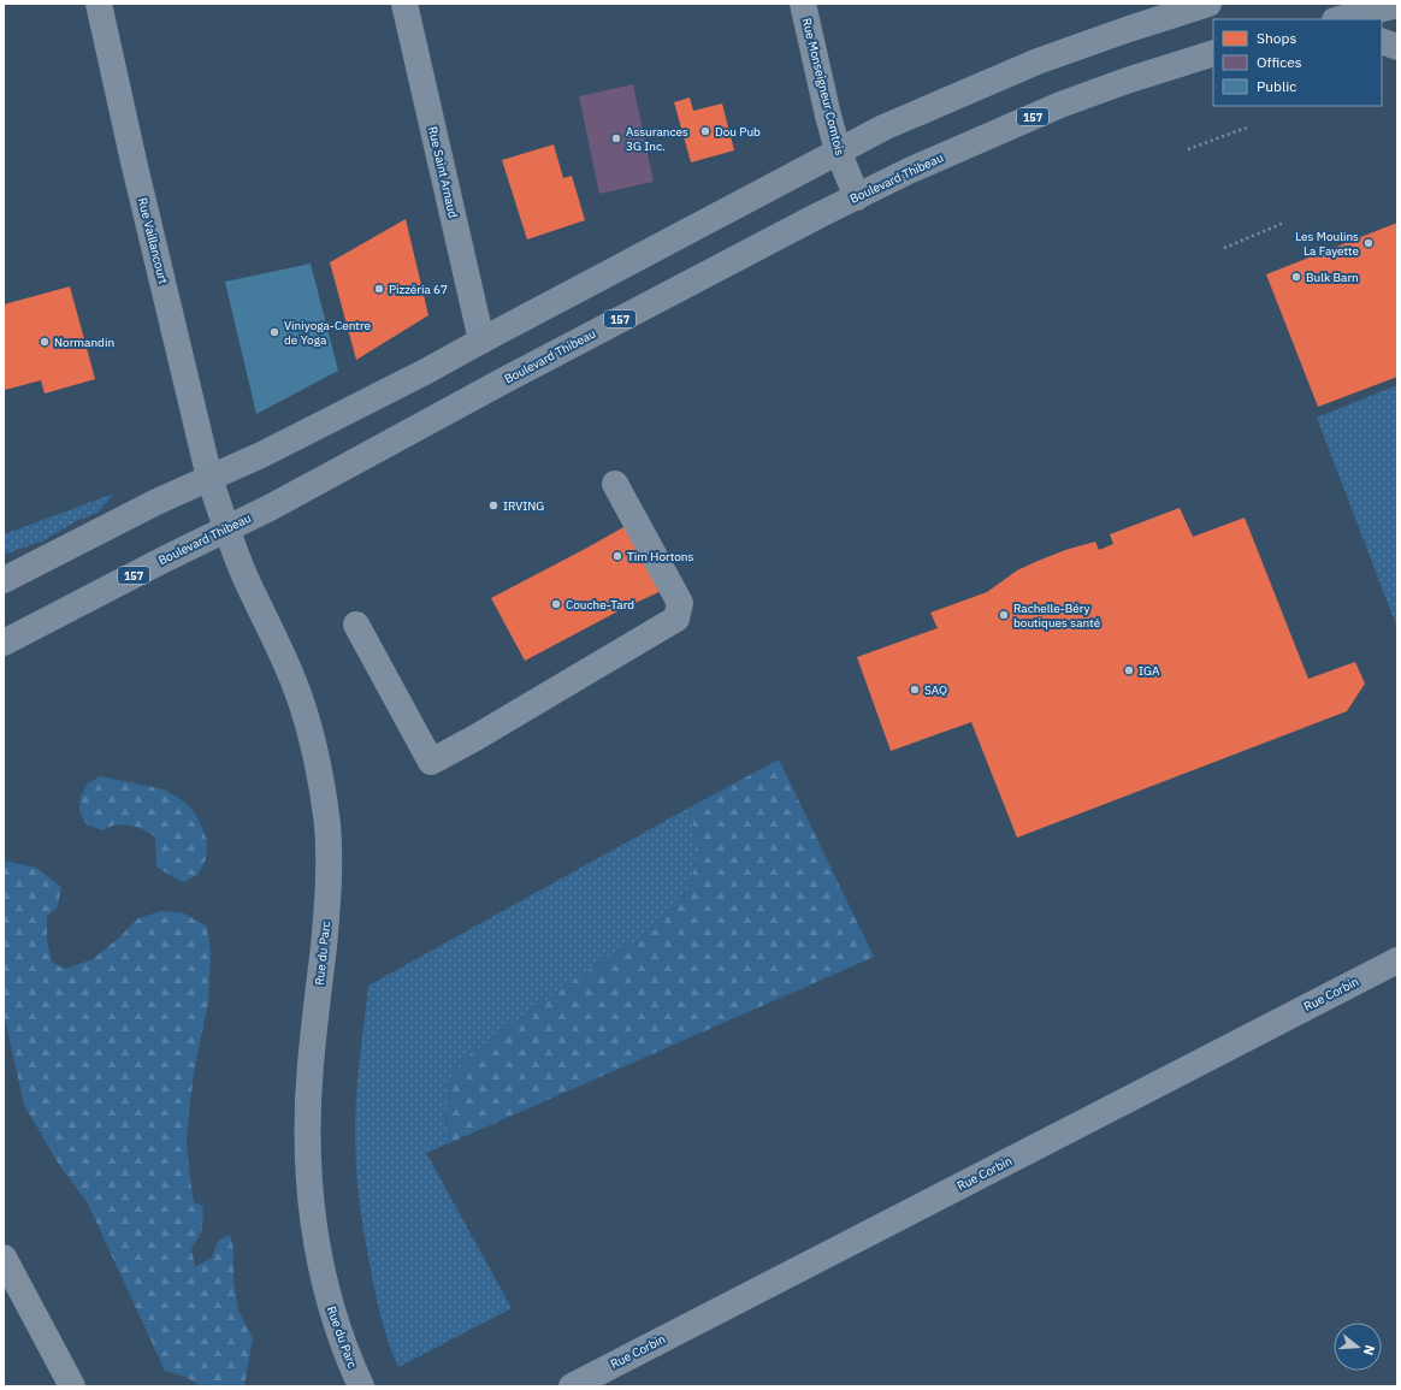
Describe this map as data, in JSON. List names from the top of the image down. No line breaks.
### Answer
{"streets":{"main road":["157","Boulevard Thibeau","Rue du Parc"],"street":["Rue Monseigneur Comtois","Rue Saint Arnaud","Rue Vaillancourt","Rue Corbin"]},"crossings":[["Rue Monseigneur Comtois","Boulevard Thibeau"],["Boulevard Thibeau","Rue du Parc"],["Rue Vaillancourt","Rue du Parc"]],"places":["Dou Pub","Assurances 3G Inc.","Les Moulins La Fayette","Bulk Barn","Pizzéria 67","Viniyoga-Centre de Yoga","Normandin","IRVING","Tim Hortons","Couche-Tard","Rachelle-Béry boutiques santé","IGA","SAQ"],"legend":["Shops","Offices","Public"],"north":"right"}
